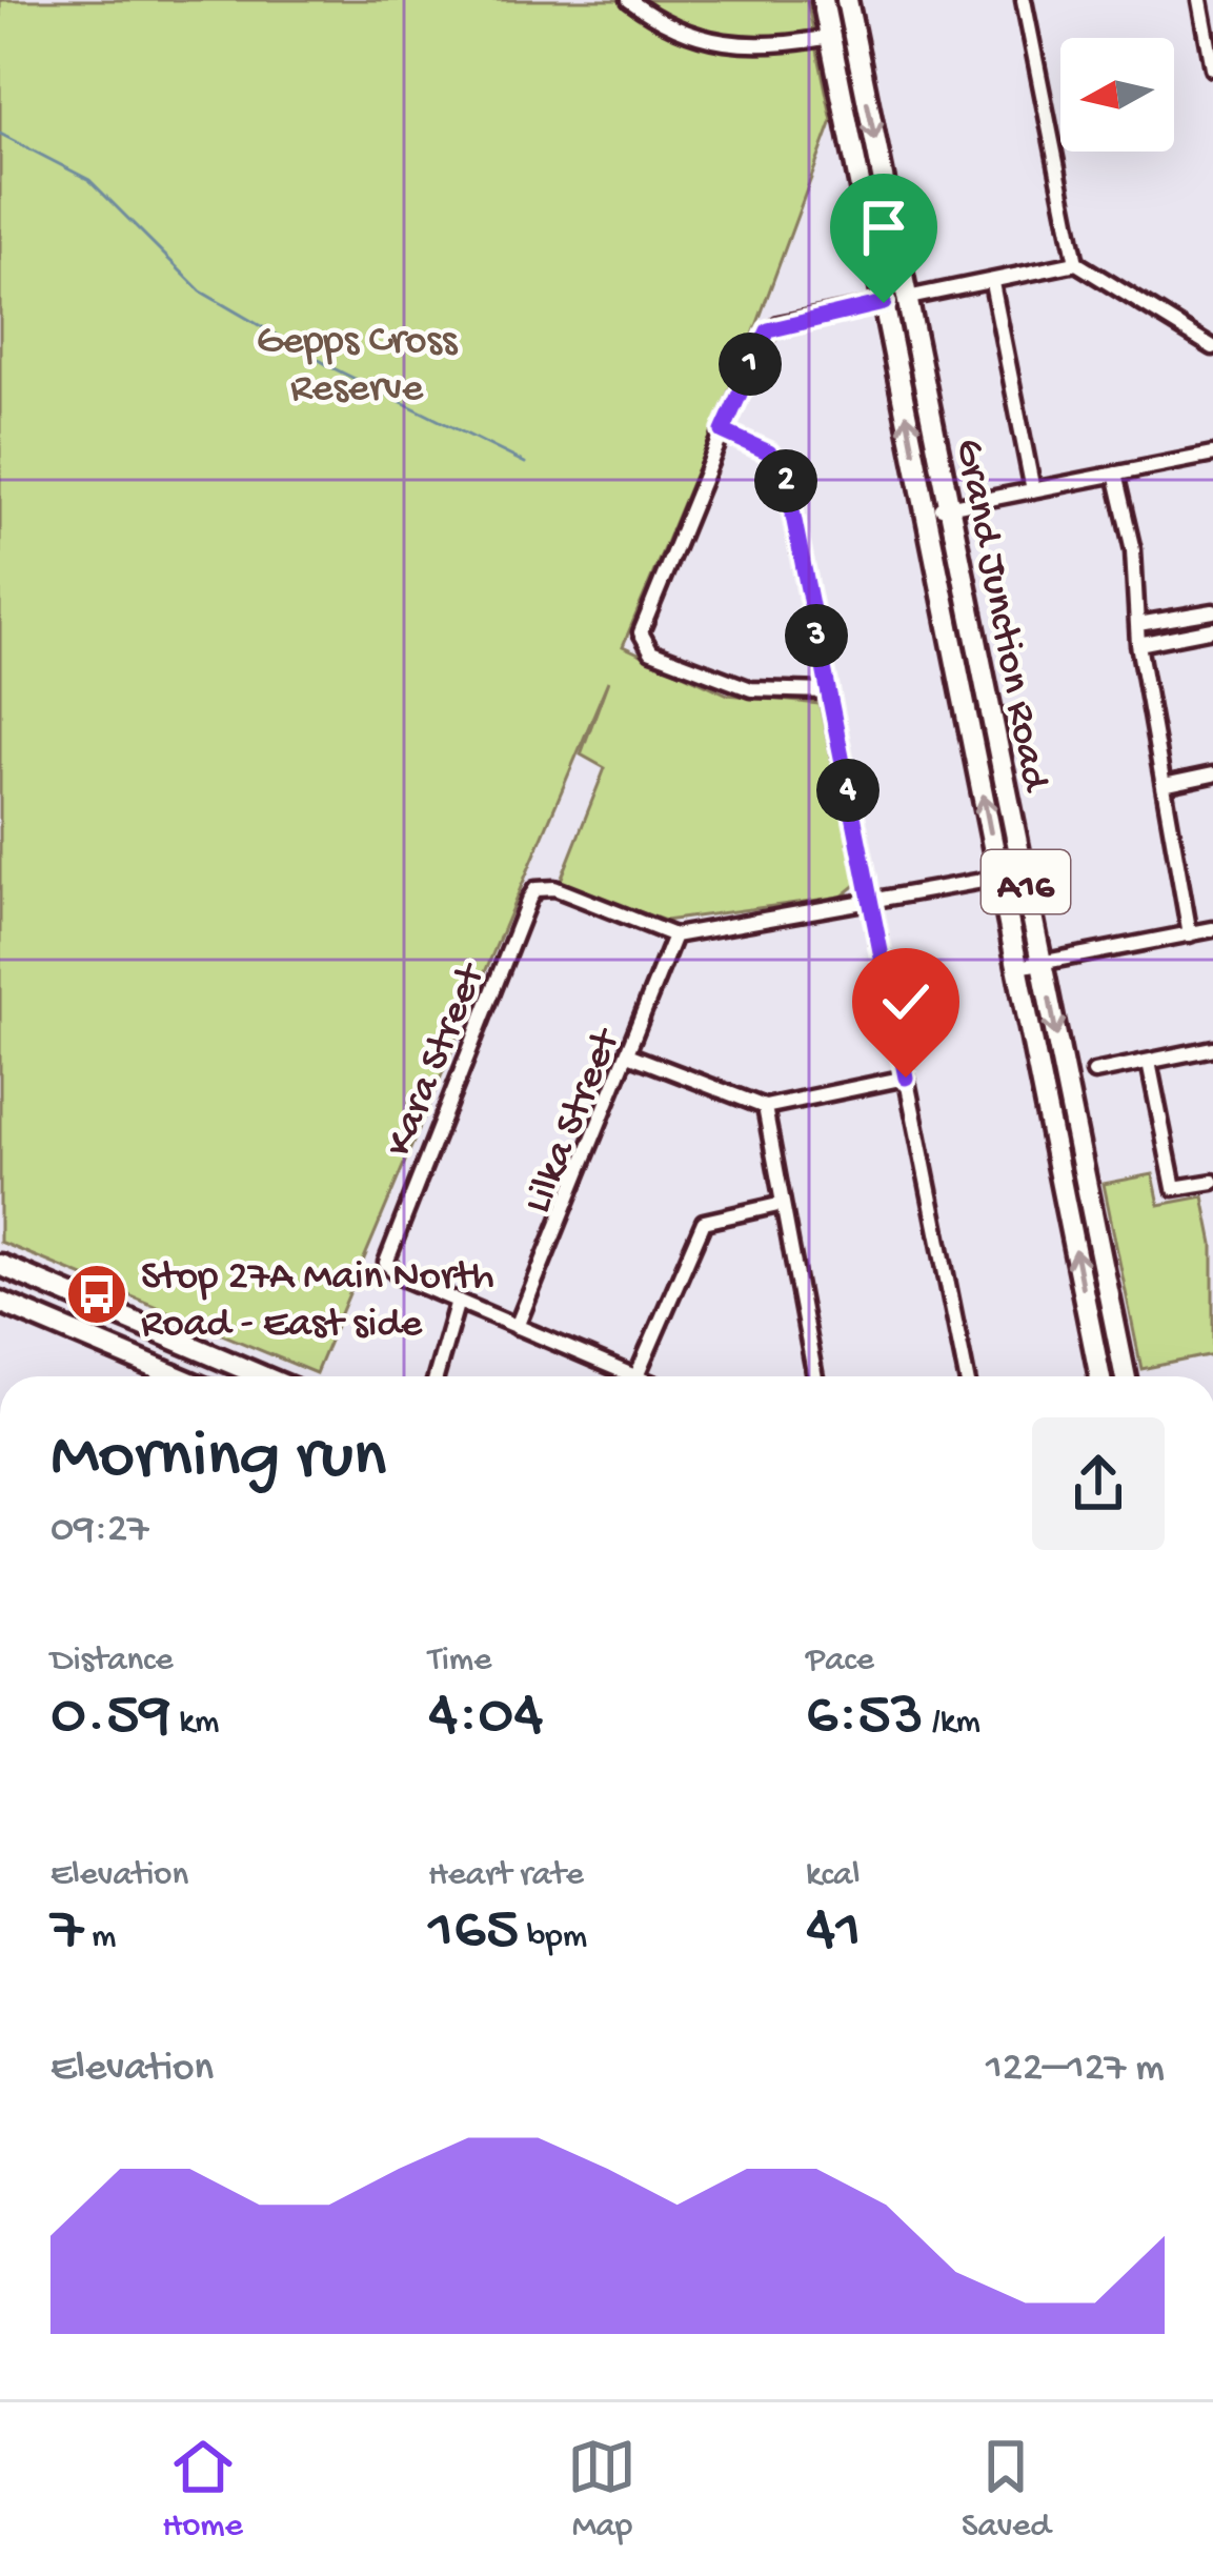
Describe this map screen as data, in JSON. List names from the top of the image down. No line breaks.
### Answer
{"streets":{"highway":["Grand Junction Road","A16"],"street":["Kara Street","Lilka Street"]},"crossings":[["Kara Street","Lilka Street"]],"parks":["Gepps Cross Reserve"],"places":{"bus stop":["Stop 27A Main North Road - East side"]},"north":"left","page":{"pins":["1","2","3","4"],"heading":["Morning run","09:27"],"stats":[["Distance","0.59 km"],["Time","4:04"],["Pace","6:53 /km"],["Elevation","7 m"],["Heart rate","165 bpm"],["kcal","41"]],"chart":["Elevation","122–127 m"],"tabs":["Home","Map","Saved"]}}
